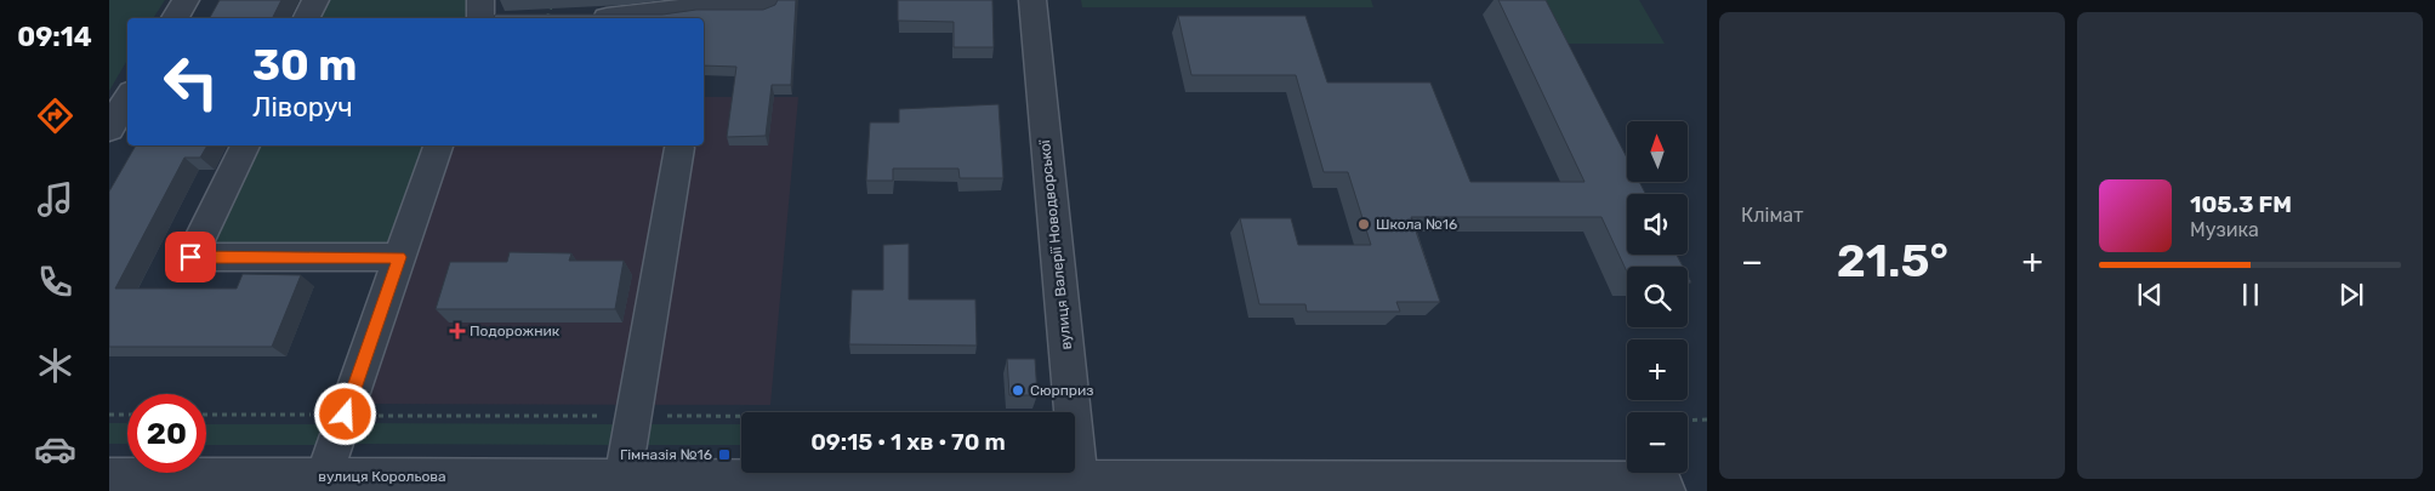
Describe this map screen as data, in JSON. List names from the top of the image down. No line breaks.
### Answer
{"streets":{"street":["вулиця Валерії Новодворської","вулиця Корольова"]},"crossings":[["вулиця Валерії Новодворської","вулиця Корольова"]],"places":{"other":["Школа №16","Сюрприз"],"health":["Подорожник"],"transit":["Гімназія №16"]},"north":"top","page":{"tabs":"09:14","tile":"Клімат","turn":["30 m","Ліворуч"],"map_buttons":["+","−"],"song":["105.3 FM","Музика"],"heat":["−","21.5°","+"],"limit":"20","trip":"09:15 · 1 хв · 70 m"}}
